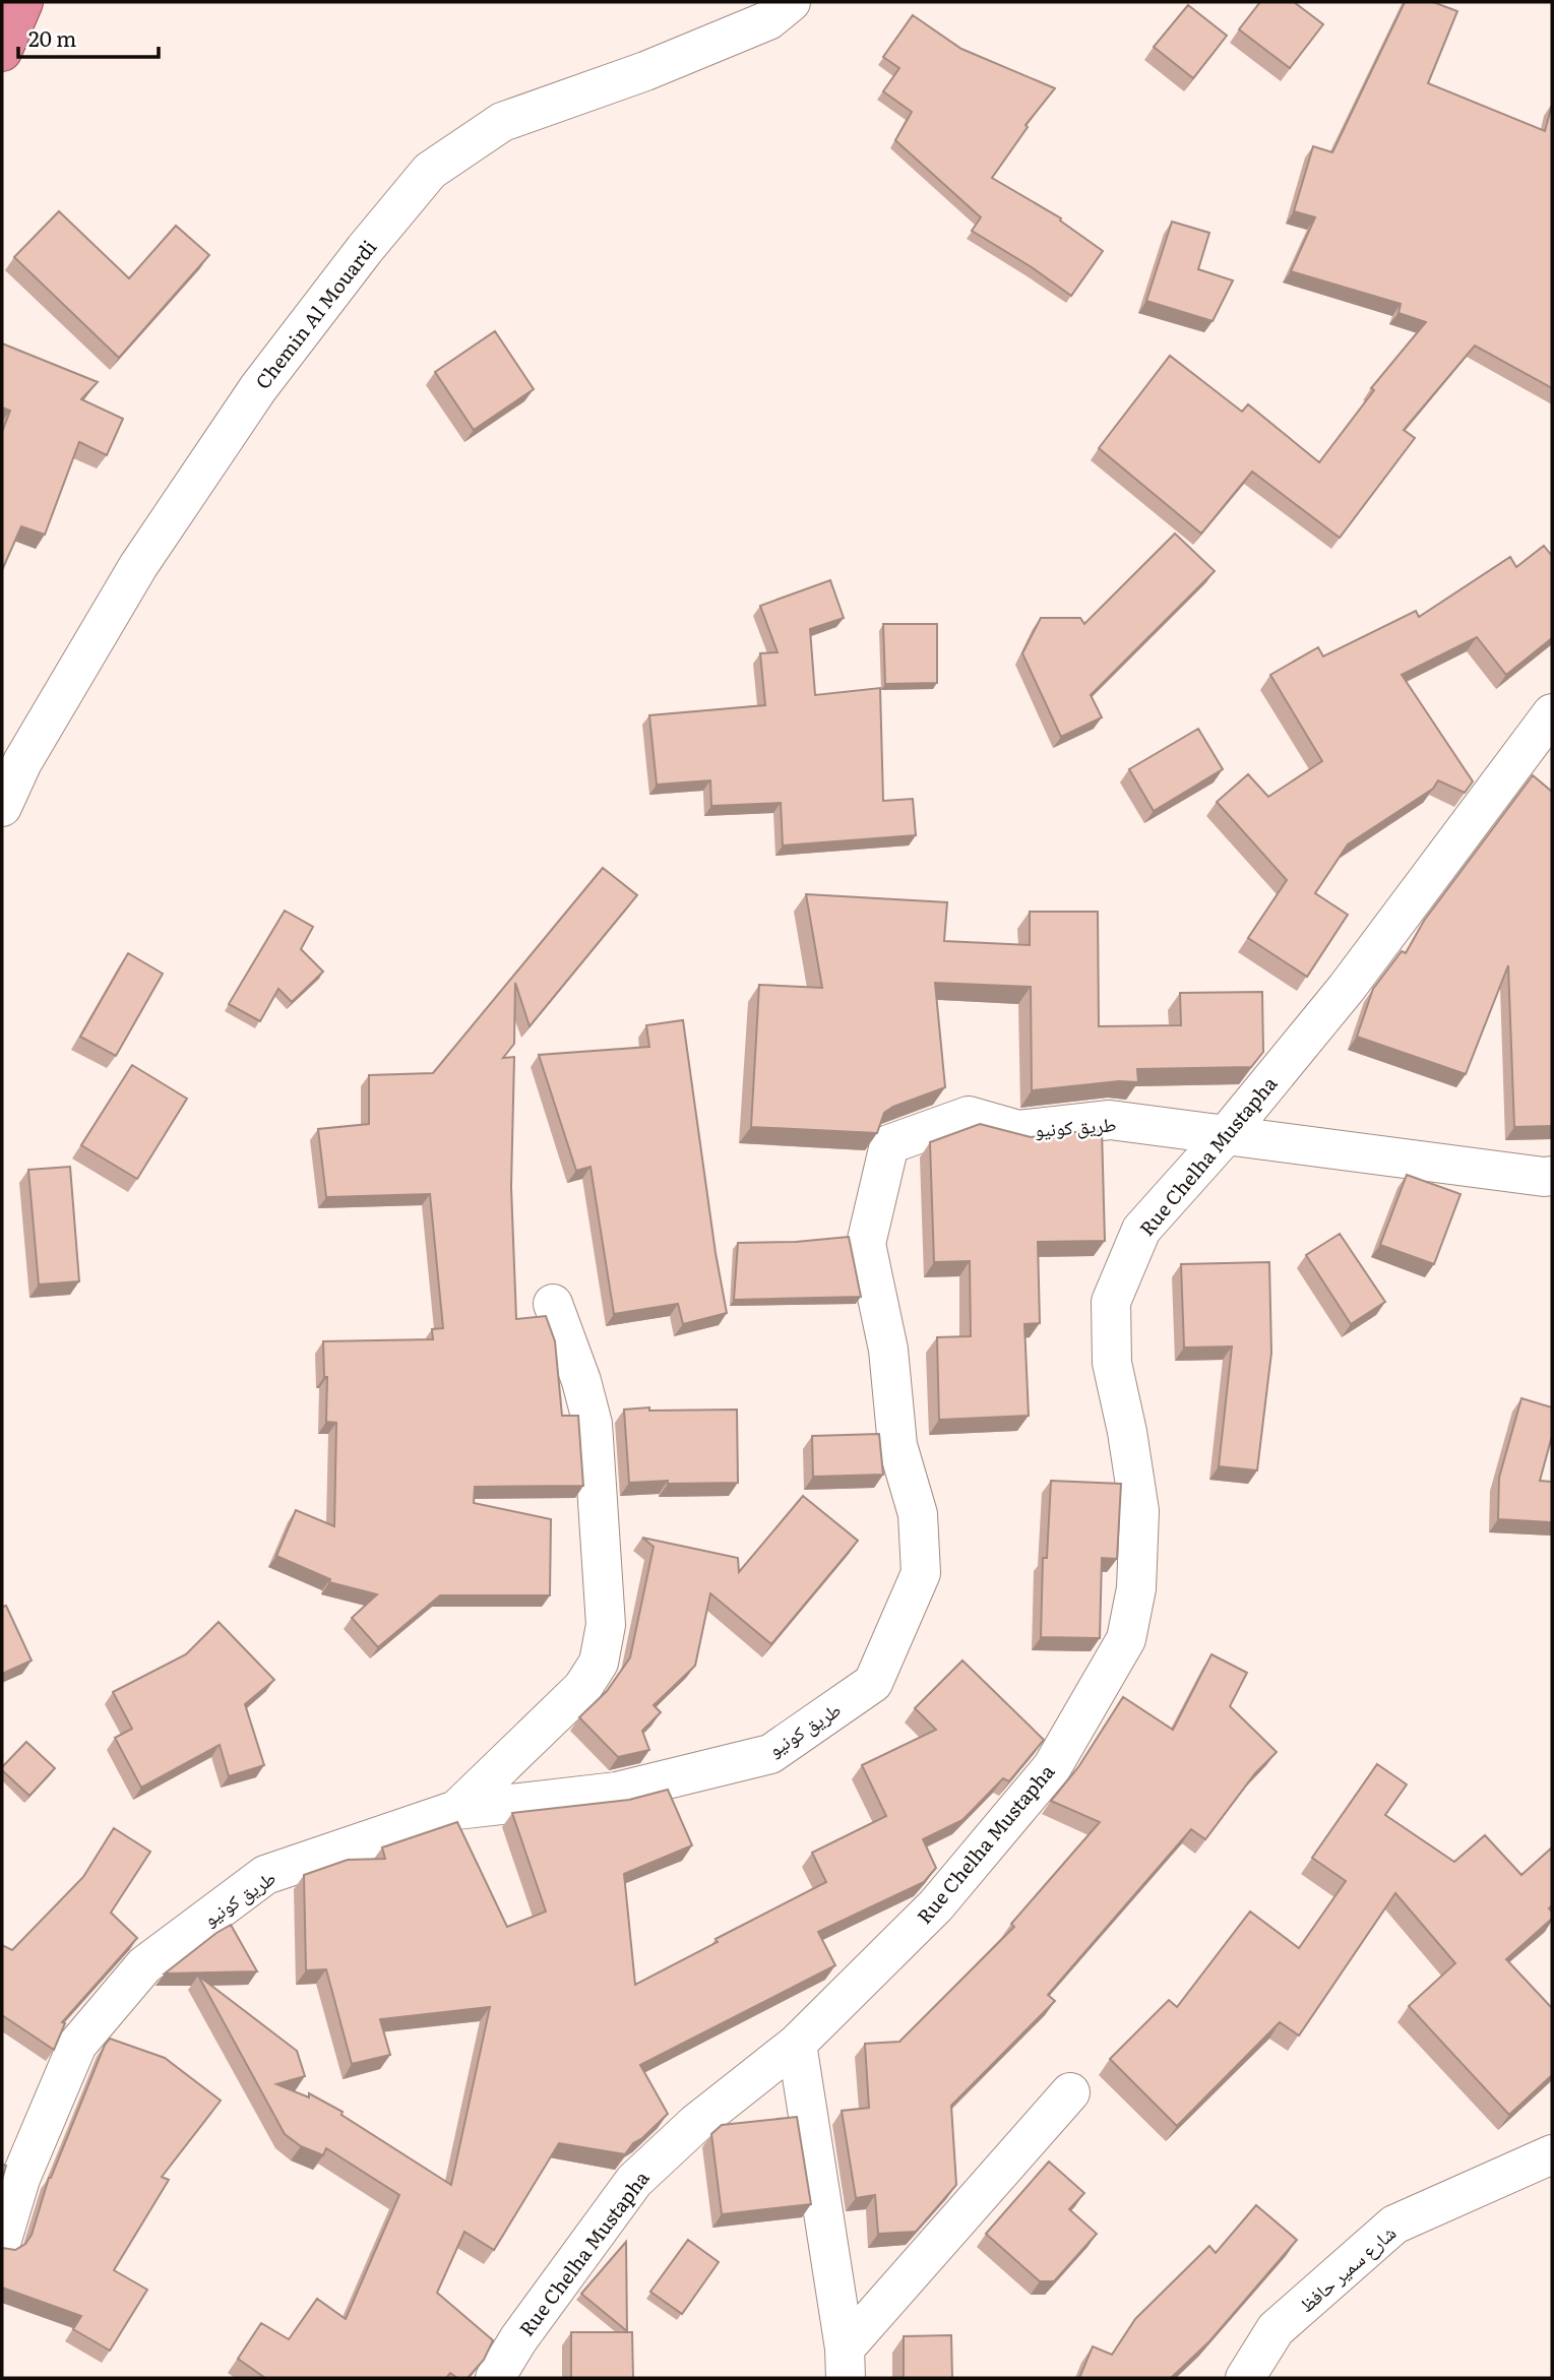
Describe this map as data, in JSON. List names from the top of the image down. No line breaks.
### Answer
{"streets":{"street":["Chemin Al Mouardi","طريق كونيو","Rue Chelha Mustapha","شارع سمير حافظ"]},"crossings":[["طريق كونيو","Rue Chelha Mustapha"]],"scale_bar":"20 m"}
